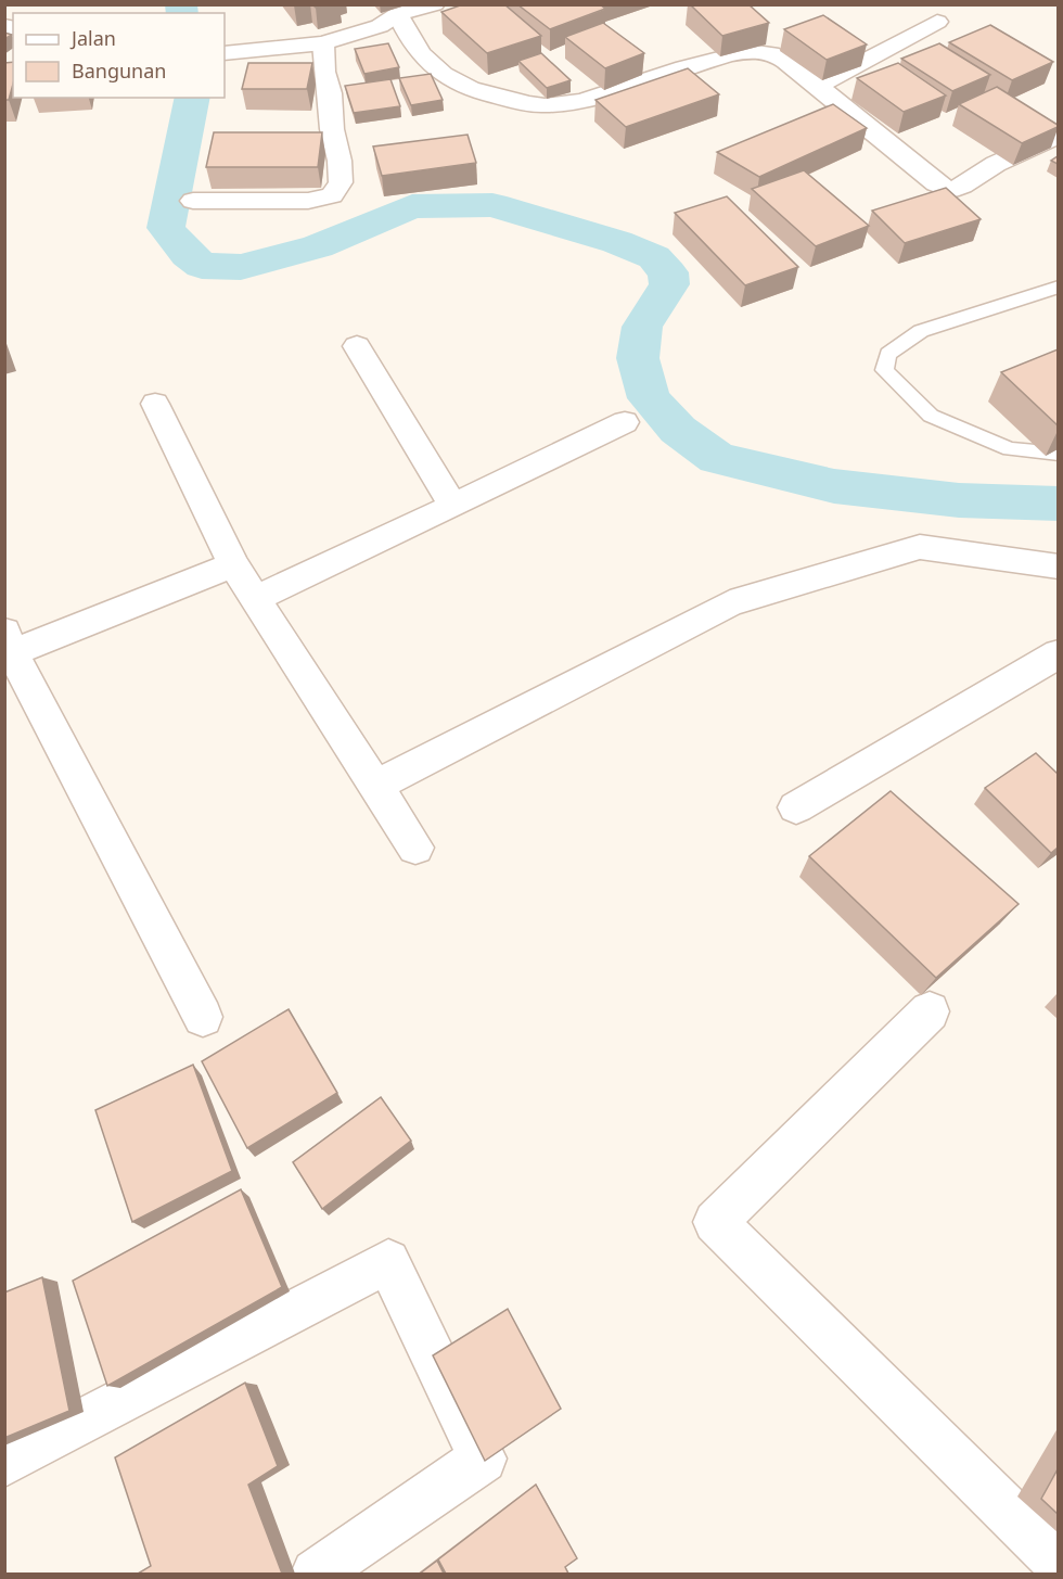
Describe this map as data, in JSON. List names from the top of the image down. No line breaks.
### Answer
{"legend":["Jalan","Bangunan"]}
